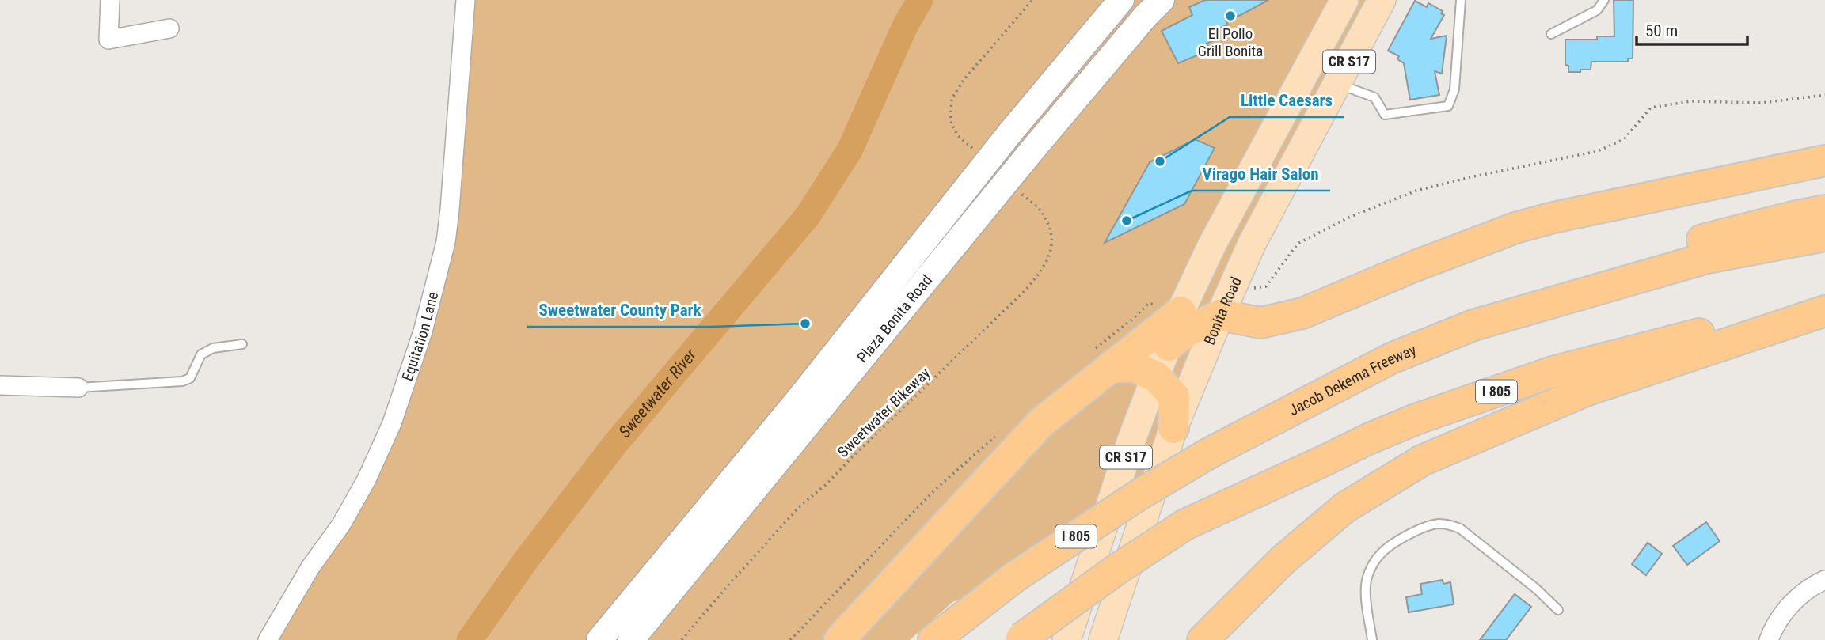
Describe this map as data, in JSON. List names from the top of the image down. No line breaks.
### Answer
{"streets":{"highway":["Jacob Dekema Freeway","I 805"],"main road":["CR S17","Bonita Road","Plaza Bonita Road"],"street":["Equitation Lane"],"path":["Sweetwater Bikeway"]},"water":["Sweetwater River"],"places":["El Pollo Grill Bonita","Little Caesars","Virago Hair Salon","Sweetwater County Park"],"scale_bar":"50 m"}
